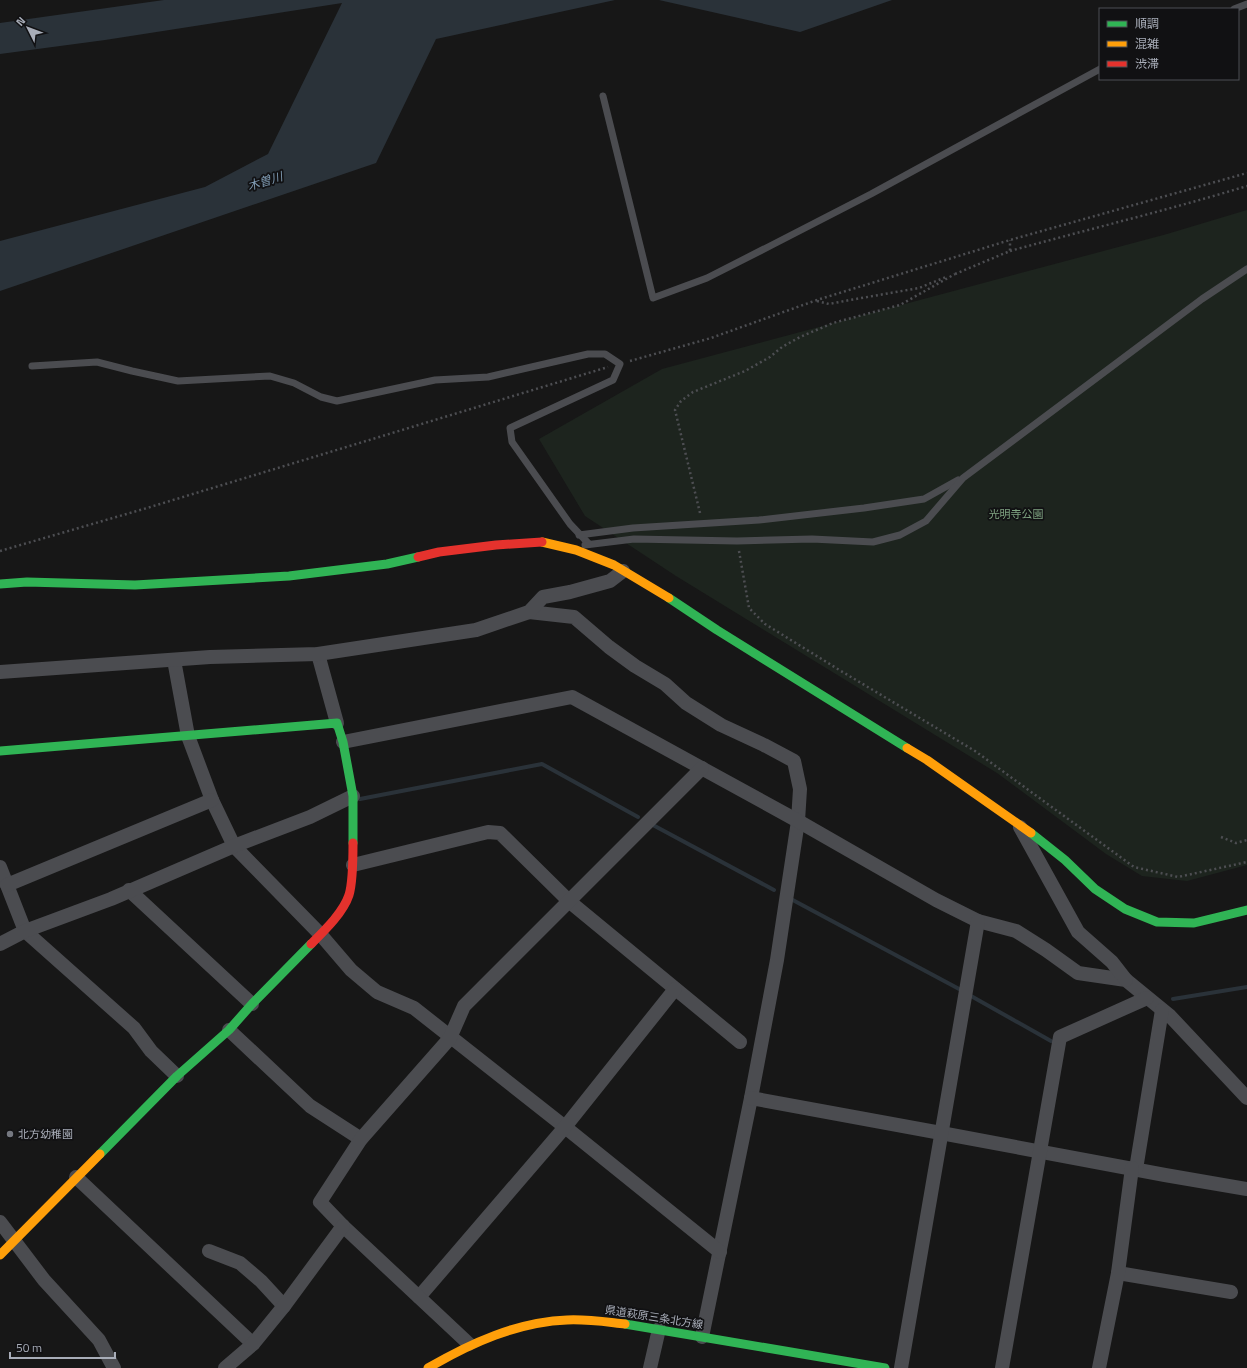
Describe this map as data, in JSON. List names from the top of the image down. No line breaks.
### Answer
{"streets":{"street":["県道萩原三条北方線"]},"water":["木曽川"],"parks":["光明寺公園"],"places":["北方幼稚園"],"legend":["順調","混雑","渋滞"],"scale_bar":"50 m","north":"top left"}
